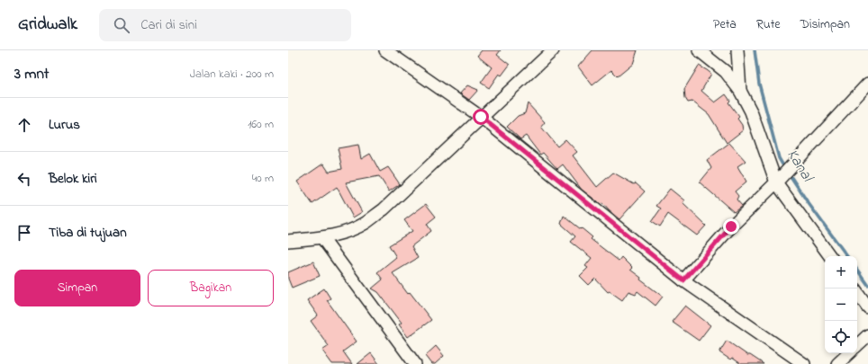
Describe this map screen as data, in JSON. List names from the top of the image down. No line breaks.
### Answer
{"water":["Kanal"],"page":{"header":"Gridwalk","search":"Cari di sini","nav":["Peta","Rute","Disimpan"],"heading":["3 mnt","Jalan kaki · 200 m"],"list":[["Lurus","160 m"],["Belok kiri","40 m"],"Tiba di tujuan"],"map_buttons":["+","−"],"buttons":["Simpan","Bagikan"]}}
